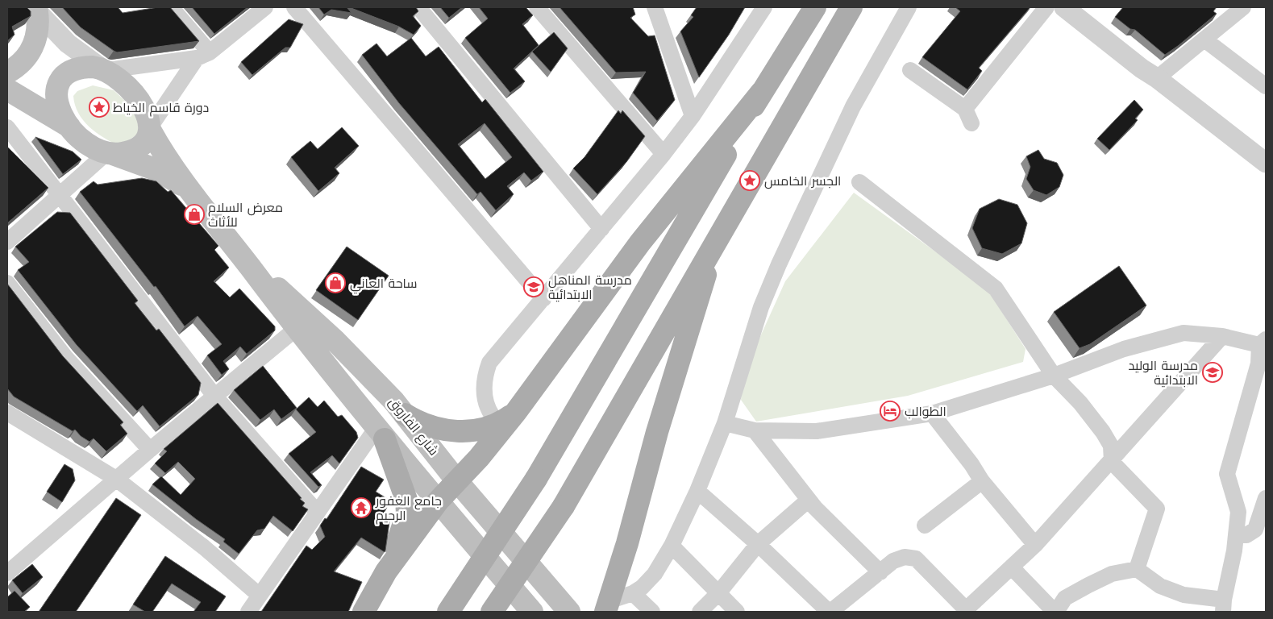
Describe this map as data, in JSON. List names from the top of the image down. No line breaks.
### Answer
{"streets":{"main road":["شارع الفاروق"]},"places":{"place":["دورة قاسم الخياط","الجسر الخامس"],"shop":["معرض السلام للأثاث","ساحة العاني"],"school or university":["مدرسة المناهل الابتدائية","مدرسة الوليد الابتدائية"],"hotel":["الطوالب"],"temple":["جامع الغفور الرحيم"]}}
